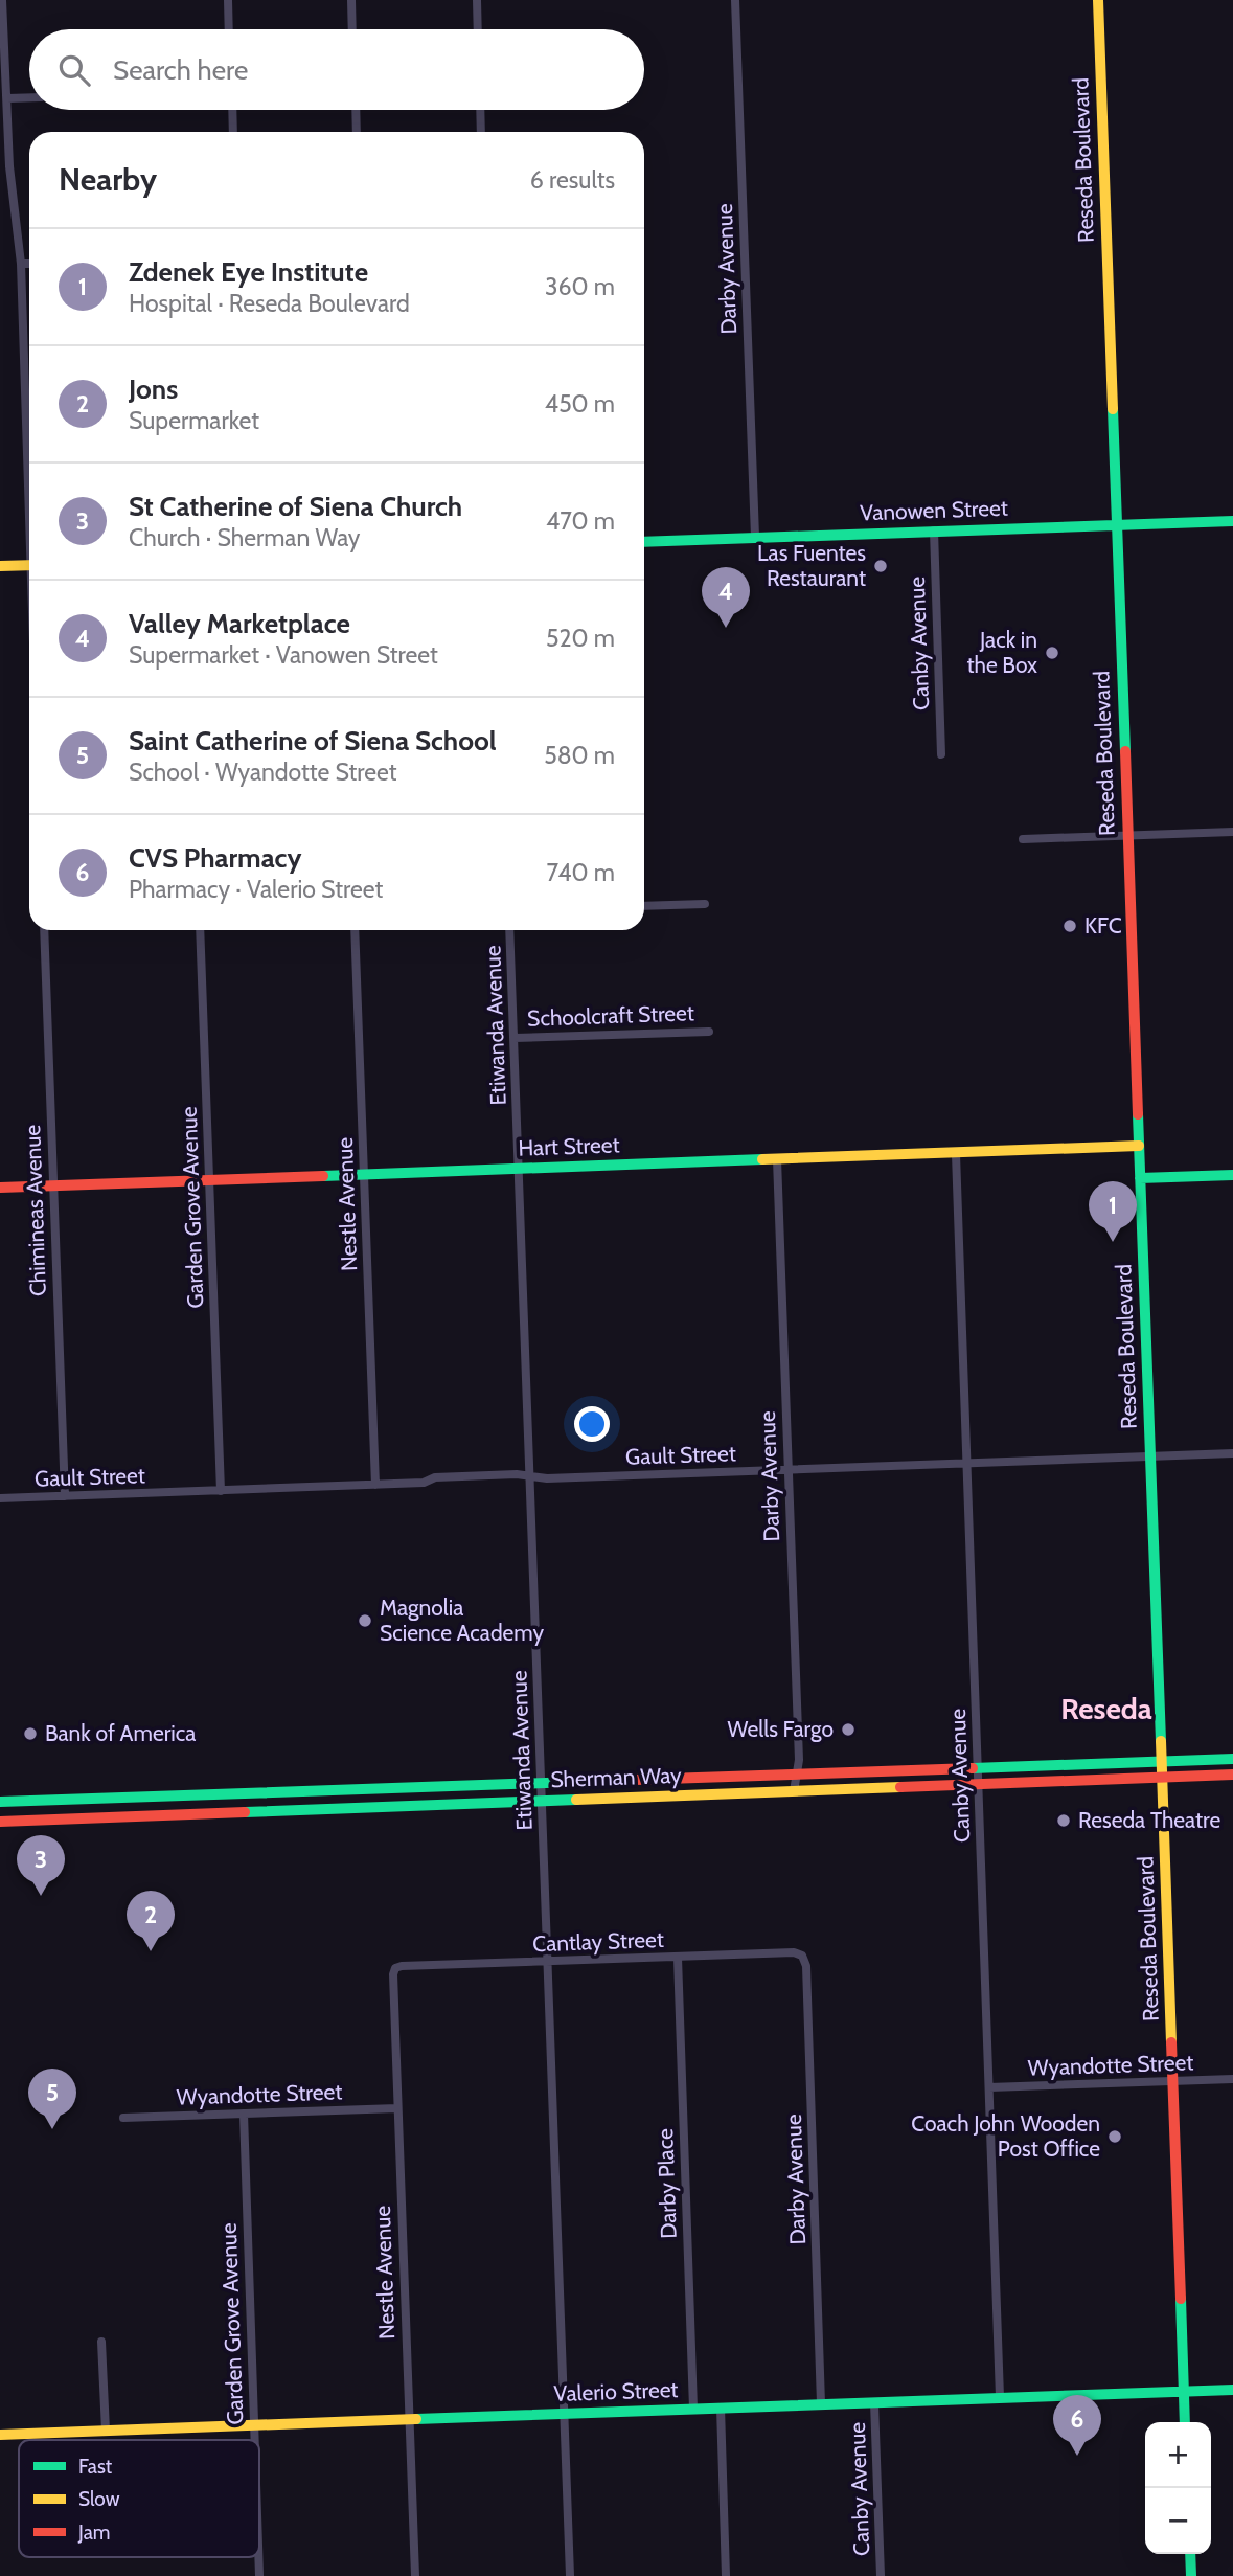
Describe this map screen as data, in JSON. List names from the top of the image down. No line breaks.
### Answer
{"streets":{"main road":["Reseda Boulevard","Vanowen Street","Hart Street","Sherman Way","Valerio Street"],"street":["Darby Avenue","Canby Avenue","Schoolcraft Street","Etiwanda Avenue","Nestle Avenue","Garden Grove Avenue","Chimineas Avenue","Gault Street","Cantlay Street","Wyandotte Street","Darby Place"]},"crossings":[["Reseda Boulevard","Vanowen Street"],["Reseda Boulevard","Hart Street"],["Reseda Boulevard","Gault Street"],["Reseda Boulevard","Sherman Way"],["Reseda Boulevard","Wyandotte Street"],["Reseda Boulevard","Valerio Street"],["Darby Avenue","Vanowen Street"],["Darby Avenue","Hart Street"],["Darby Avenue","Gault Street"],["Darby Avenue","Sherman Way"],["Darby Avenue","Cantlay Street"],["Darby Avenue","Valerio Street"],["Vanowen Street","Canby Avenue"],["Canby Avenue","Hart Street"],["Canby Avenue","Gault Street"],["Canby Avenue","Sherman Way"],["Canby Avenue","Wyandotte Street"],["Canby Avenue","Valerio Street"],["Schoolcraft Street","Etiwanda Avenue"],["Etiwanda Avenue","Hart Street"],["Etiwanda Avenue","Gault Street"],["Etiwanda Avenue","Sherman Way"],["Etiwanda Avenue","Cantlay Street"],["Etiwanda Avenue","Valerio Street"],["Hart Street","Nestle Avenue"],["Hart Street","Garden Grove Avenue"],["Hart Street","Chimineas Avenue"],["Nestle Avenue","Gault Street"],["Nestle Avenue","Cantlay Street"],["Nestle Avenue","Wyandotte Street"],["Nestle Avenue","Valerio Street"],["Garden Grove Avenue","Gault Street"],["Garden Grove Avenue","Wyandotte Street"],["Garden Grove Avenue","Valerio Street"],["Chimineas Avenue","Gault Street"],["Cantlay Street","Darby Place"],["Darby Place","Valerio Street"]],"districts":["Reseda"],"places":["Las Fuentes Restaurant","Jack in the Box","KFC","Magnolia Science Academy","Wells Fargo","Bank of America","Reseda Theatre","Coach John Wooden Post Office"],"legend":["Fast","Slow","Jam"],"page":{"search":"Search here","heading":["Nearby","6 results"],"list":[{"mark":"1","name":"Zdenek Eye Institute","note":"Hospital · Reseda Boulevard","value":"360 m"},{"mark":"2","name":"Jons","note":"Supermarket","value":"450 m"},{"mark":"3","name":"St Catherine of Siena Church","note":"Church · Sherman Way","value":"470 m"},{"mark":"4","name":"Valley Marketplace","note":"Supermarket · Vanowen Street","value":"520 m"},{"mark":"5","name":"Saint Catherine of Siena School","note":"School · Wyandotte Street","value":"580 m"},{"mark":"6","name":"CVS Pharmacy","note":"Pharmacy · Valerio Street","value":"740 m"}],"pins":["4","1","3","2","5","6"],"map_buttons":["+","−"]}}
